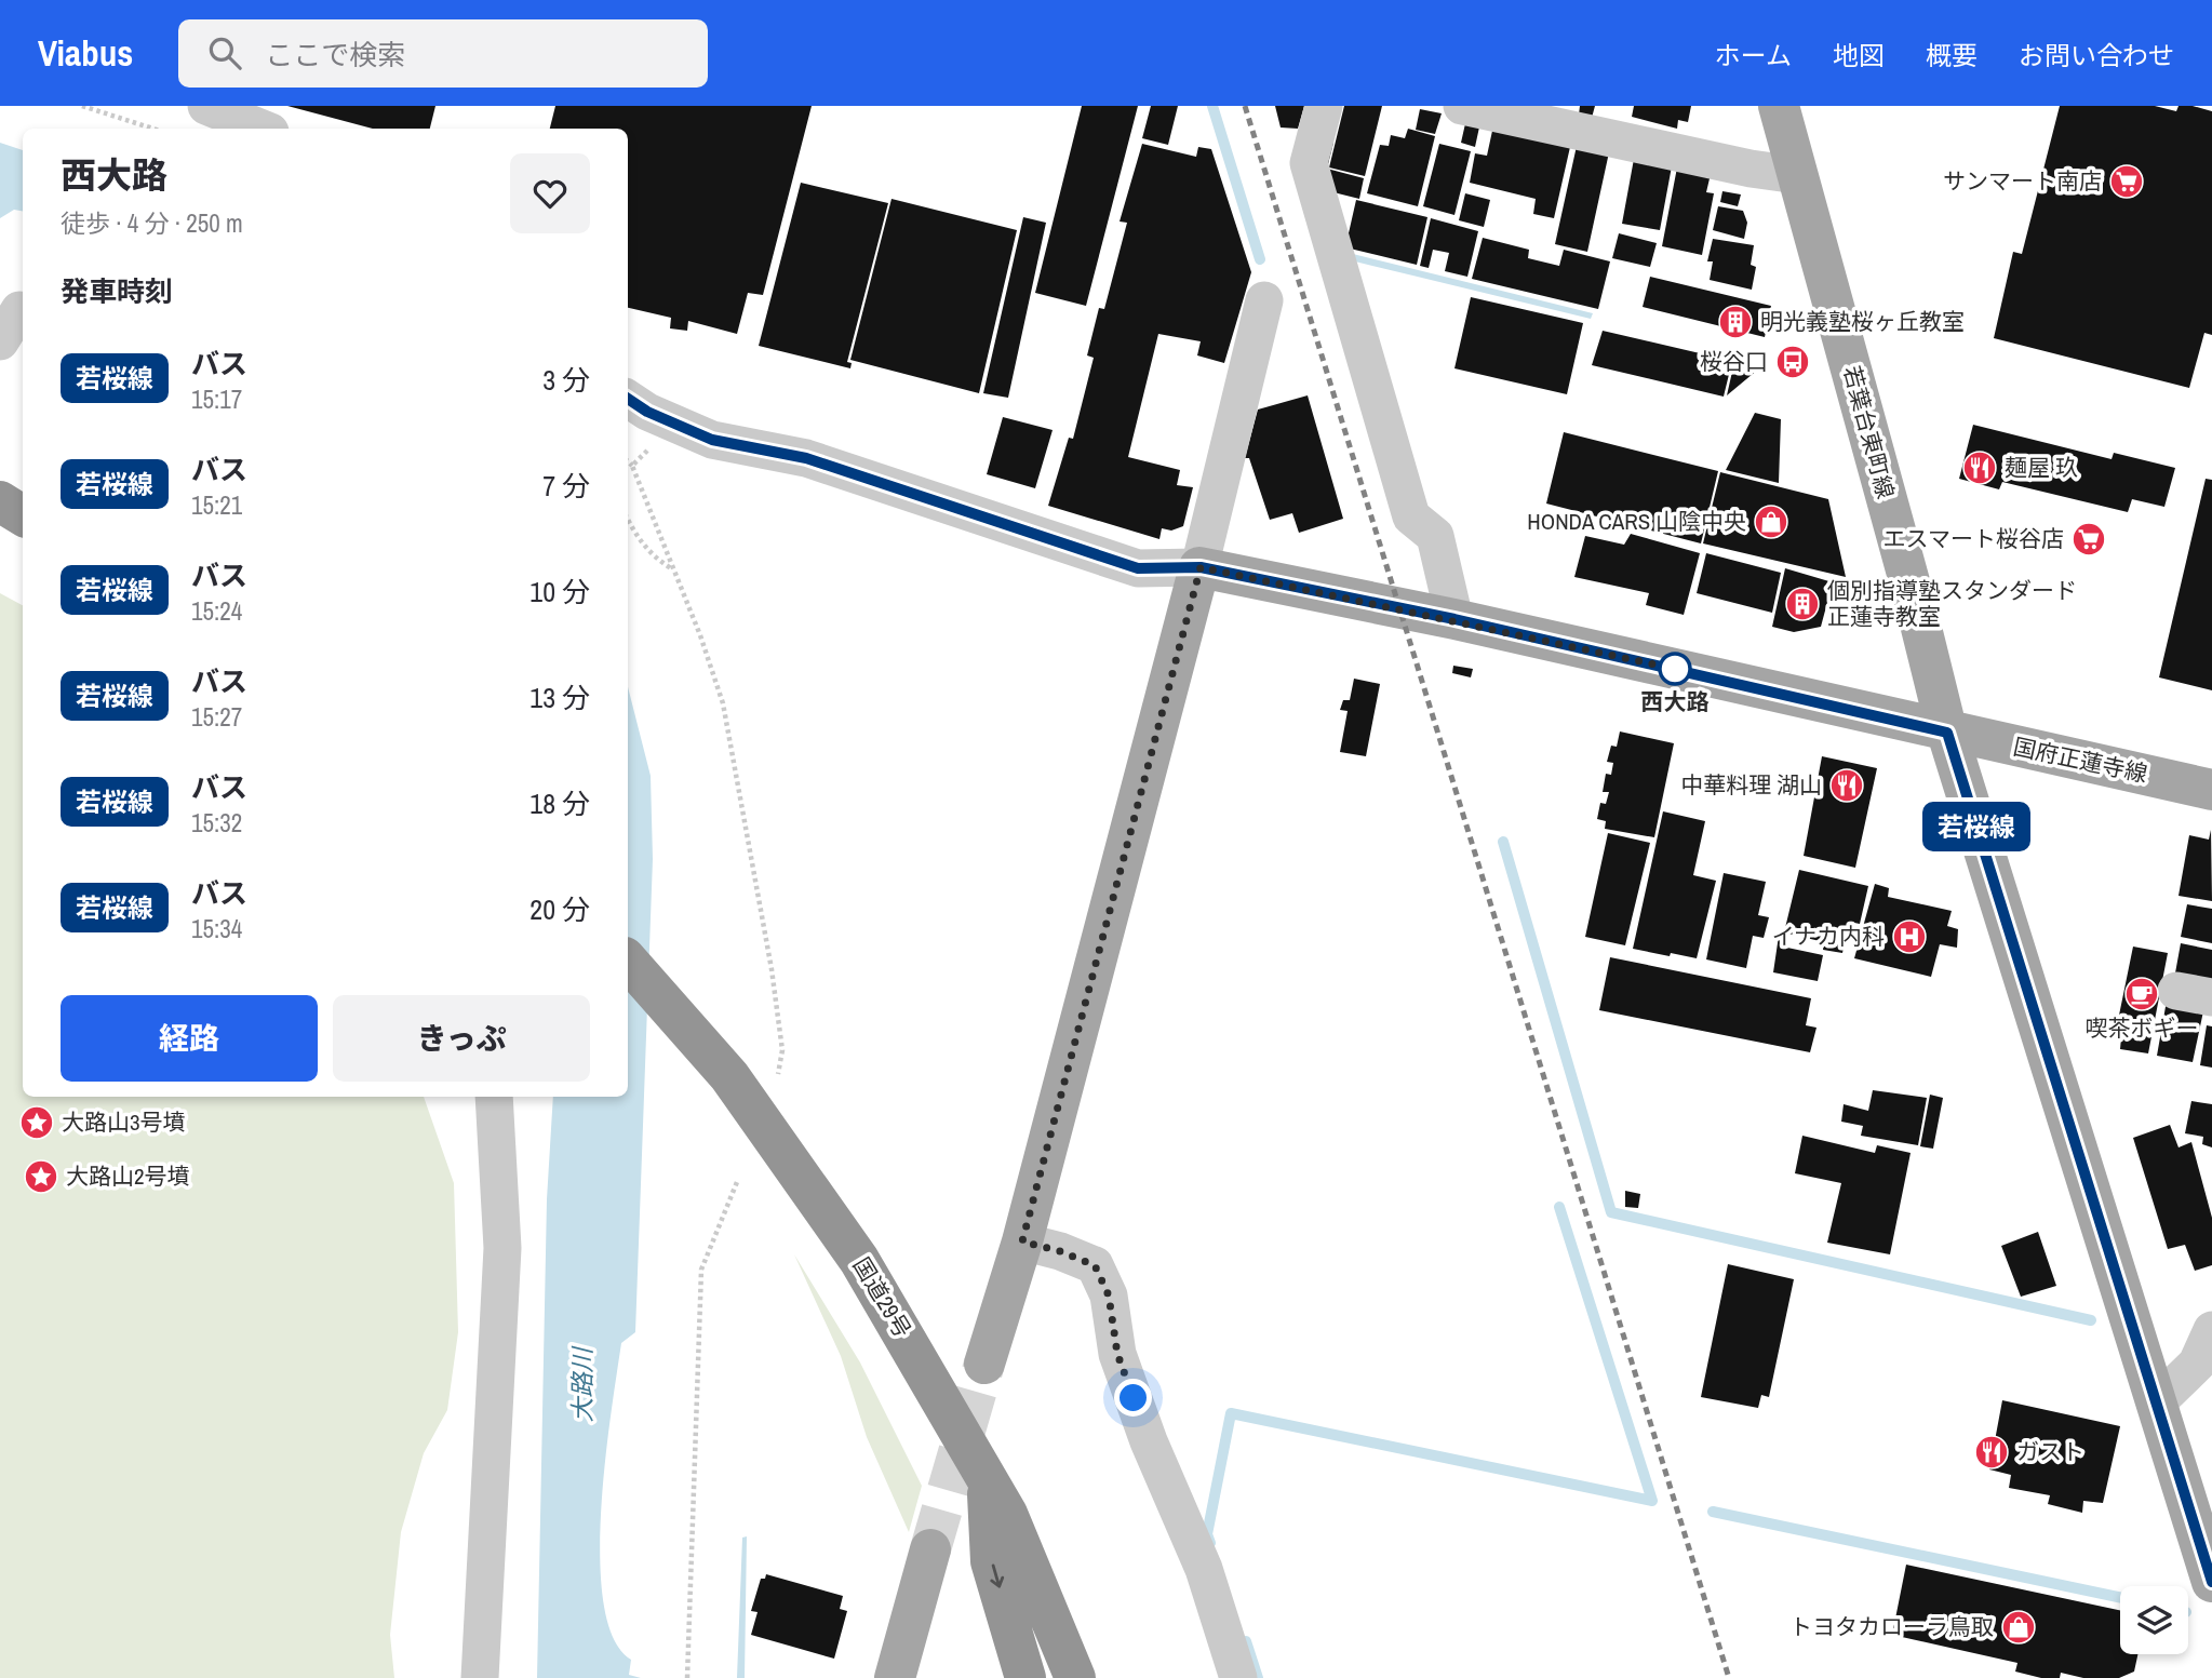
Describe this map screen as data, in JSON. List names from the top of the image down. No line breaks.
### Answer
{"streets":{"highway":["国道29号"],"main road":["若葉台東町線","国府正蓮寺線"]},"crossings":[["若葉台東町線","国府正蓮寺線"]],"water":["大路川"],"places":{"supermarket":["サンマート南店","エスマート桜谷店"],"building":["明光義塾桜ヶ丘教室","個別指導塾スタンダード 正蓮寺教室"],"bus stop":["桜谷口"],"restaurant":["麺屋 玖","中華料理 湖山","ガスト"],"shop":["HONDA CARS 山陰中央","トヨタカローラ鳥取"],"other":["西大路"],"hospital":["イナカ内科"],"cafe":["喫茶ボギー"],"place":["大路山3号墳","大路山2号墳"]},"lines":["bus line 若桜線"],"page":{"header":"Viabus","search":"ここで検索","nav":["ホーム","地図","概要","お問い合わせ"],"on_map":"若桜線","heading":[["西大路","徒歩 · 4 分 · 250 m"],"発車時刻"],"list":[{"mark":"若桜線","name":"バス","note":"15:17","value":"3 分"},{"mark":"若桜線","name":"バス","note":"15:21","value":"7 分"},{"mark":"若桜線","name":"バス","note":"15:24","value":"10 分"},{"mark":"若桜線","name":"バス","note":"15:27","value":"13 分"},{"mark":"若桜線","name":"バス","note":"15:32","value":"18 分"},{"mark":"若桜線","name":"バス","note":"15:34","value":"20 分"}],"buttons":["経路","きっぷ"]}}
